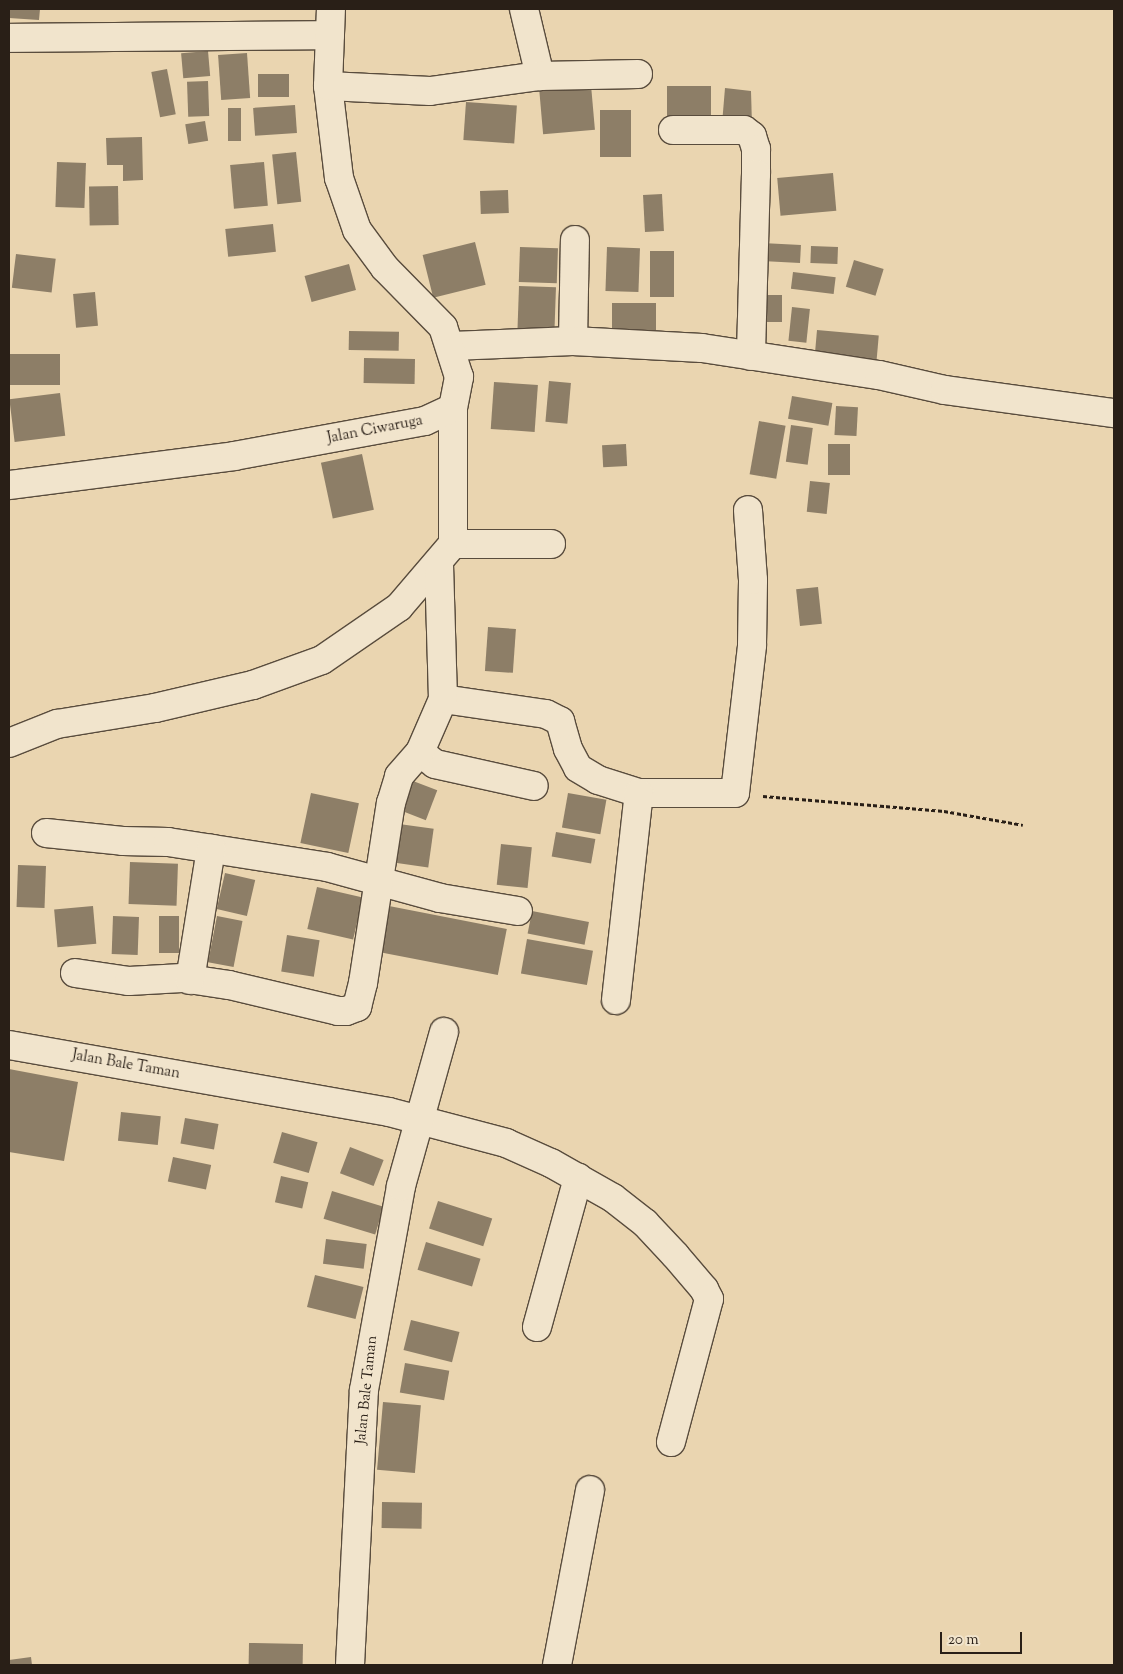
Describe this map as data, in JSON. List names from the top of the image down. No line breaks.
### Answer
{"streets":{"street":["Jalan Ciwaruga","Jalan Bale Taman"]},"scale_bar":"20 m"}
